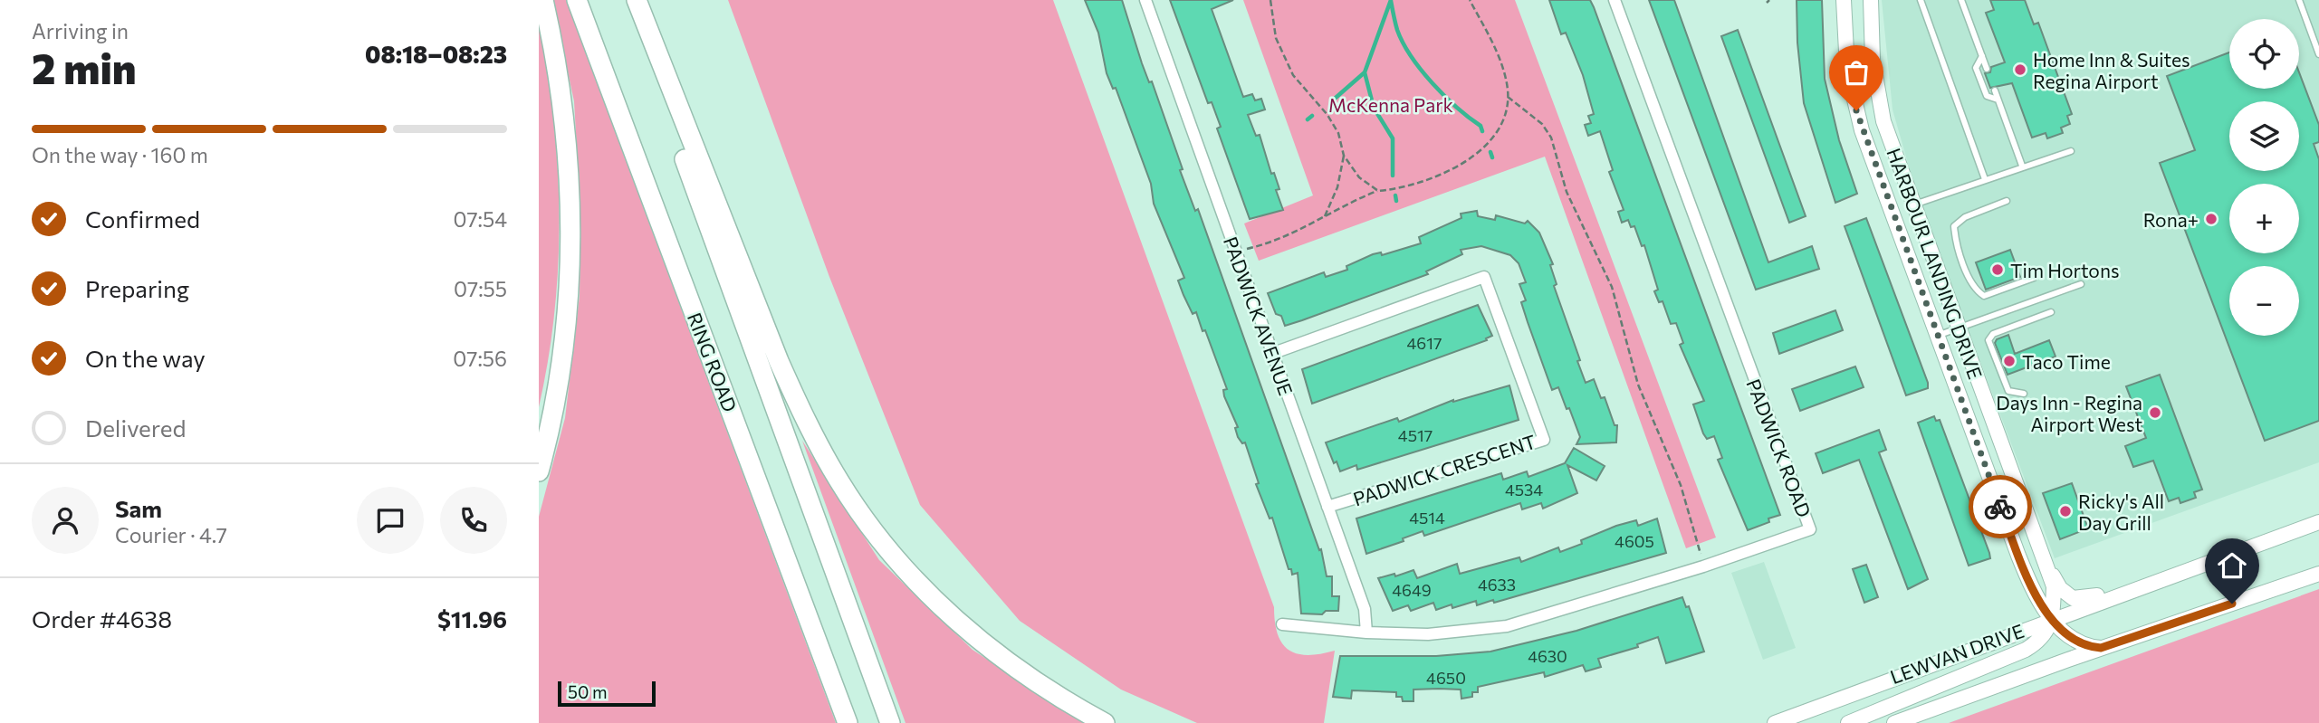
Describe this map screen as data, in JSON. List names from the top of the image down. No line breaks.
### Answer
{"streets":{"highway":["RING ROAD"],"main road":["HARBOUR LANDING DRIVE","LEWVAN DRIVE"],"street":["PADWICK AVENUE","PADWICK ROAD","PADWICK CRESCENT"]},"crossings":[["HARBOUR LANDING DRIVE","LEWVAN DRIVE"],["PADWICK AVENUE","PADWICK ROAD"],["PADWICK AVENUE","PADWICK CRESCENT"]],"parks":["McKenna Park"],"places":["Home Inn & Suites Regina Airport","Rona+","Tim Hortons","Taco Time","Days Inn - Regina Airport West","Ricky's All Day Grill"],"house_numbers":["4617","4517","4534","4514","4605","4633","4649","4630","4650"],"scale_bar":"50 m","page":{"heading":["2 min","Arriving in","08:18–08:23"],"panel":["Sam","Courier · 4.7","Order #4638","$11.96"],"map_buttons":["+","−"],"bar":"On the way · 160 m","list":[["Confirmed","07:54"],["Preparing","07:55"],["On the way","07:56"],"Delivered"],"scale":"50 m"}}
